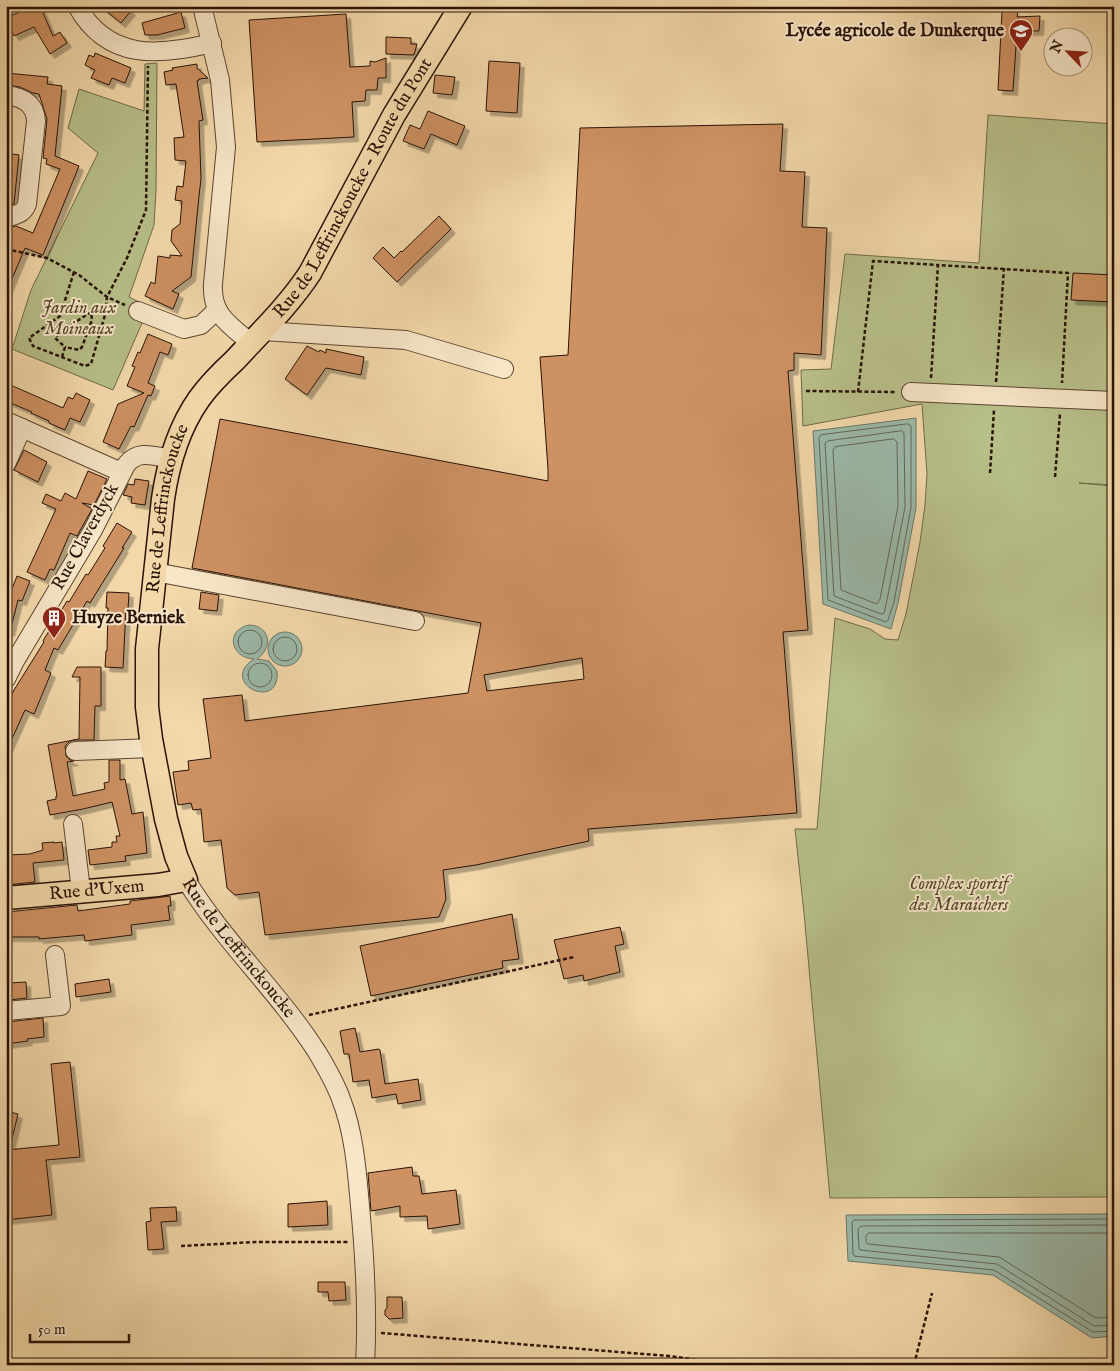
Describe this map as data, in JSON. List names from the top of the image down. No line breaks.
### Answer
{"streets":{"main road":["Rue de Leffrinckoucke - Route du Pont","Rue de Leffrinckoucke","Rue d'Uxem"],"street":["Rue Claverdyck"]},"crossings":[["Rue de Leffrinckoucke - Route du Pont","Rue de Leffrinckoucke"],["Rue de Leffrinckoucke","Rue Claverdyck"],["Rue de Leffrinckoucke","Rue d'Uxem"]],"parks":["Jardin aux Moineaux","Complex sportif des Maraîchers"],"places":{"school or university":["Lycée agricole de Dunkerque"],"building":["Huyze Berniek"]},"scale_bar":"50 m","north":"top left"}
